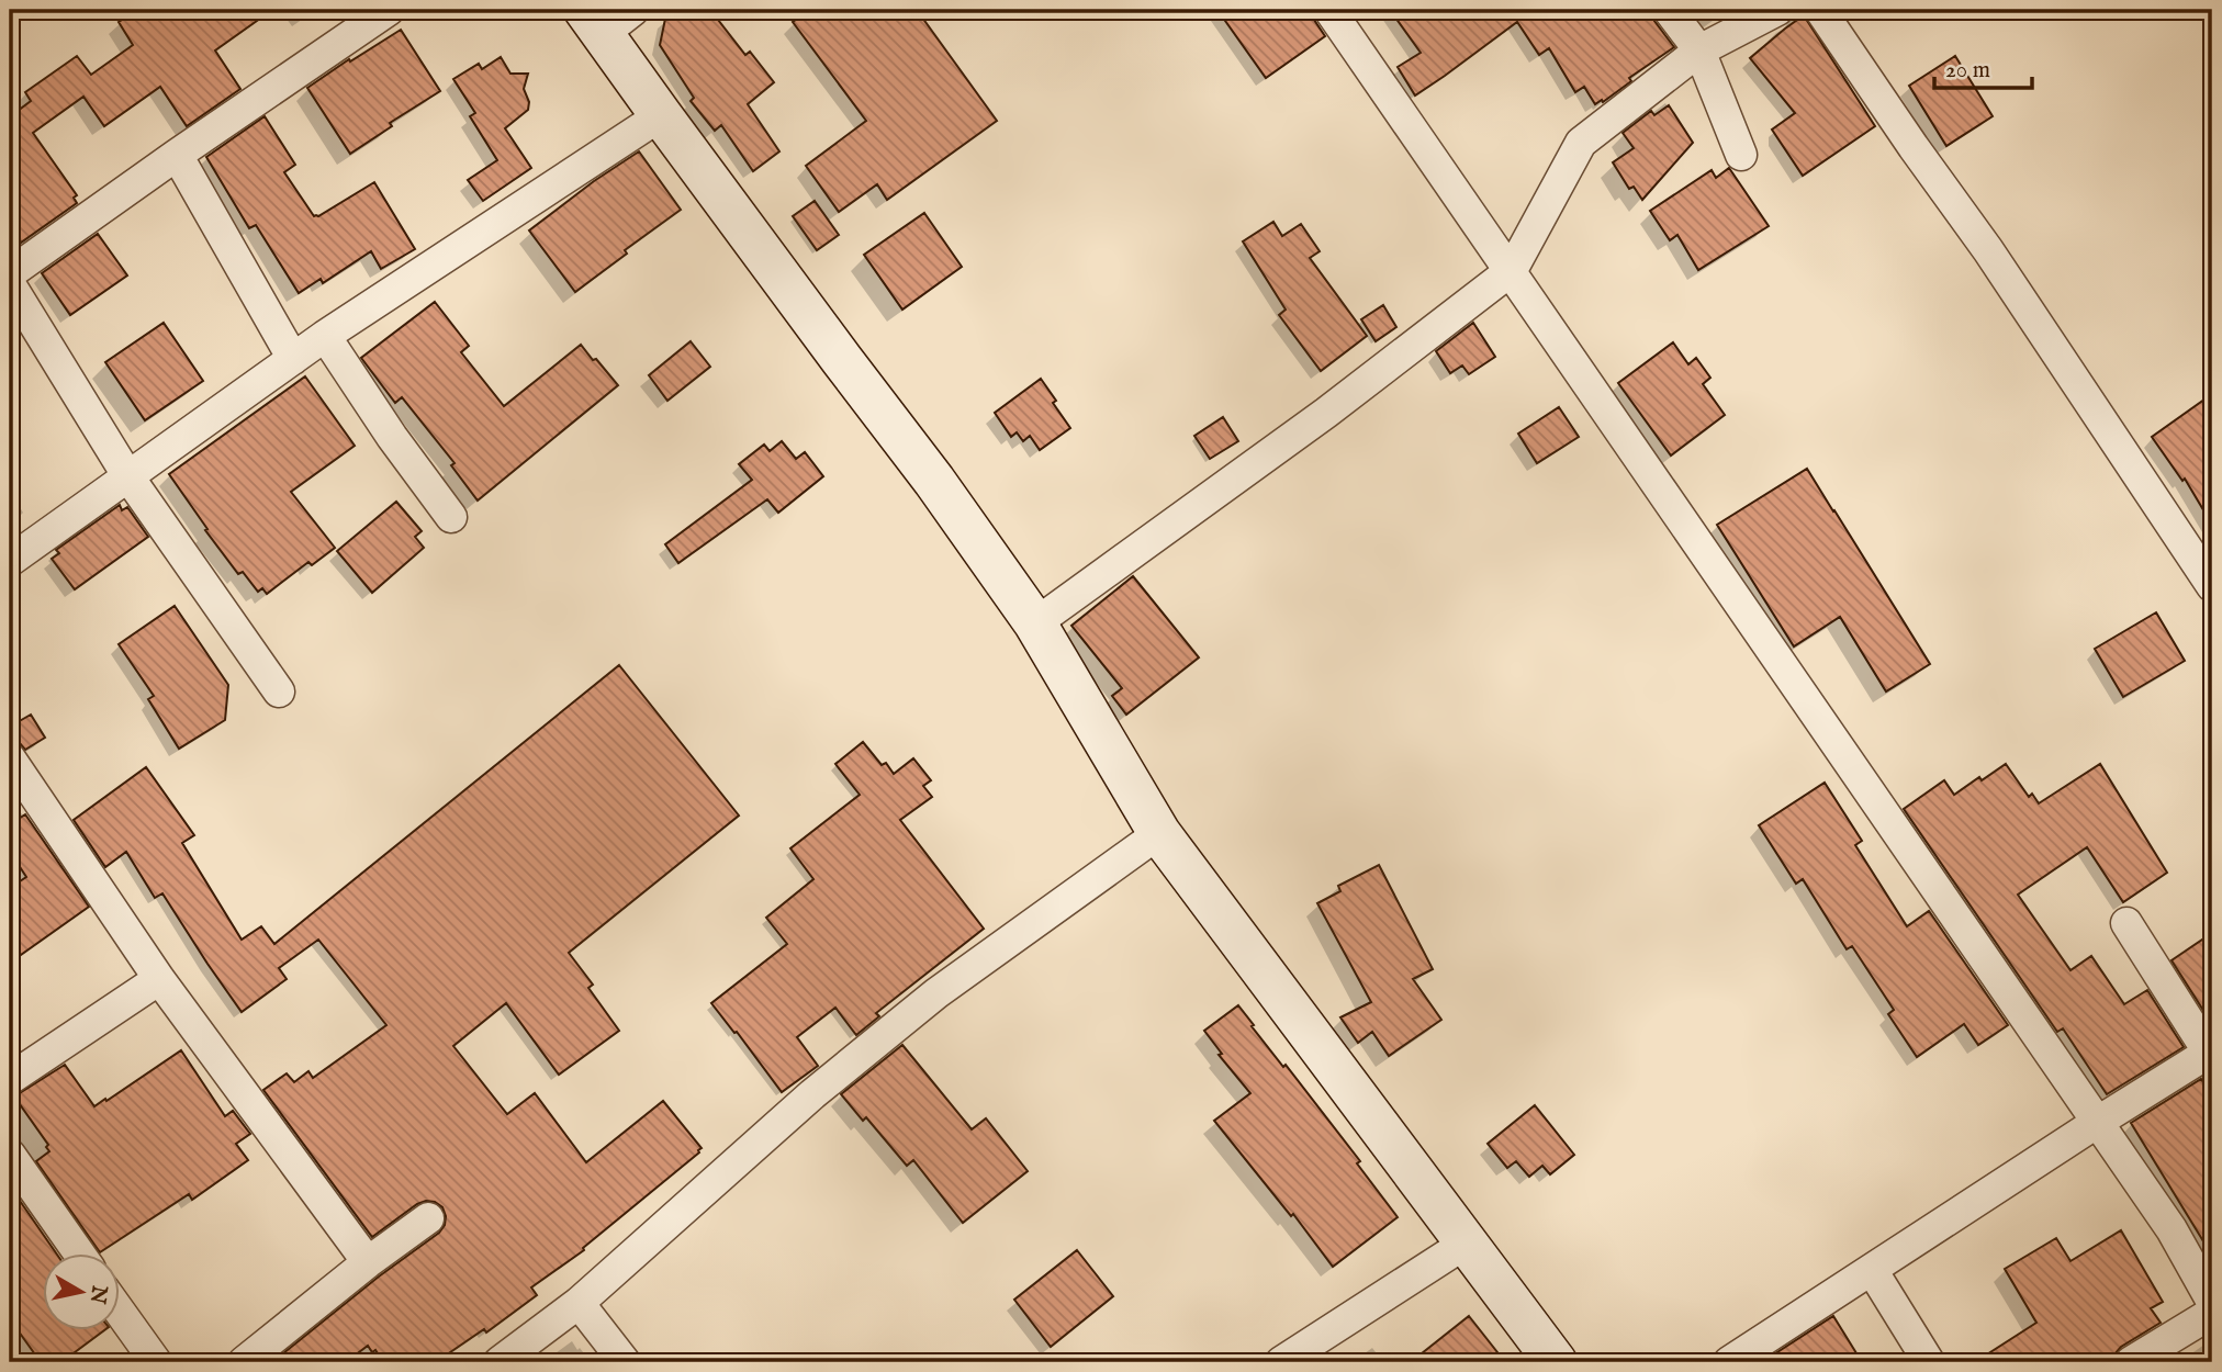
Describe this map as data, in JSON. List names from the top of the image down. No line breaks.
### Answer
{"scale_bar":"20 m","north":"right"}
